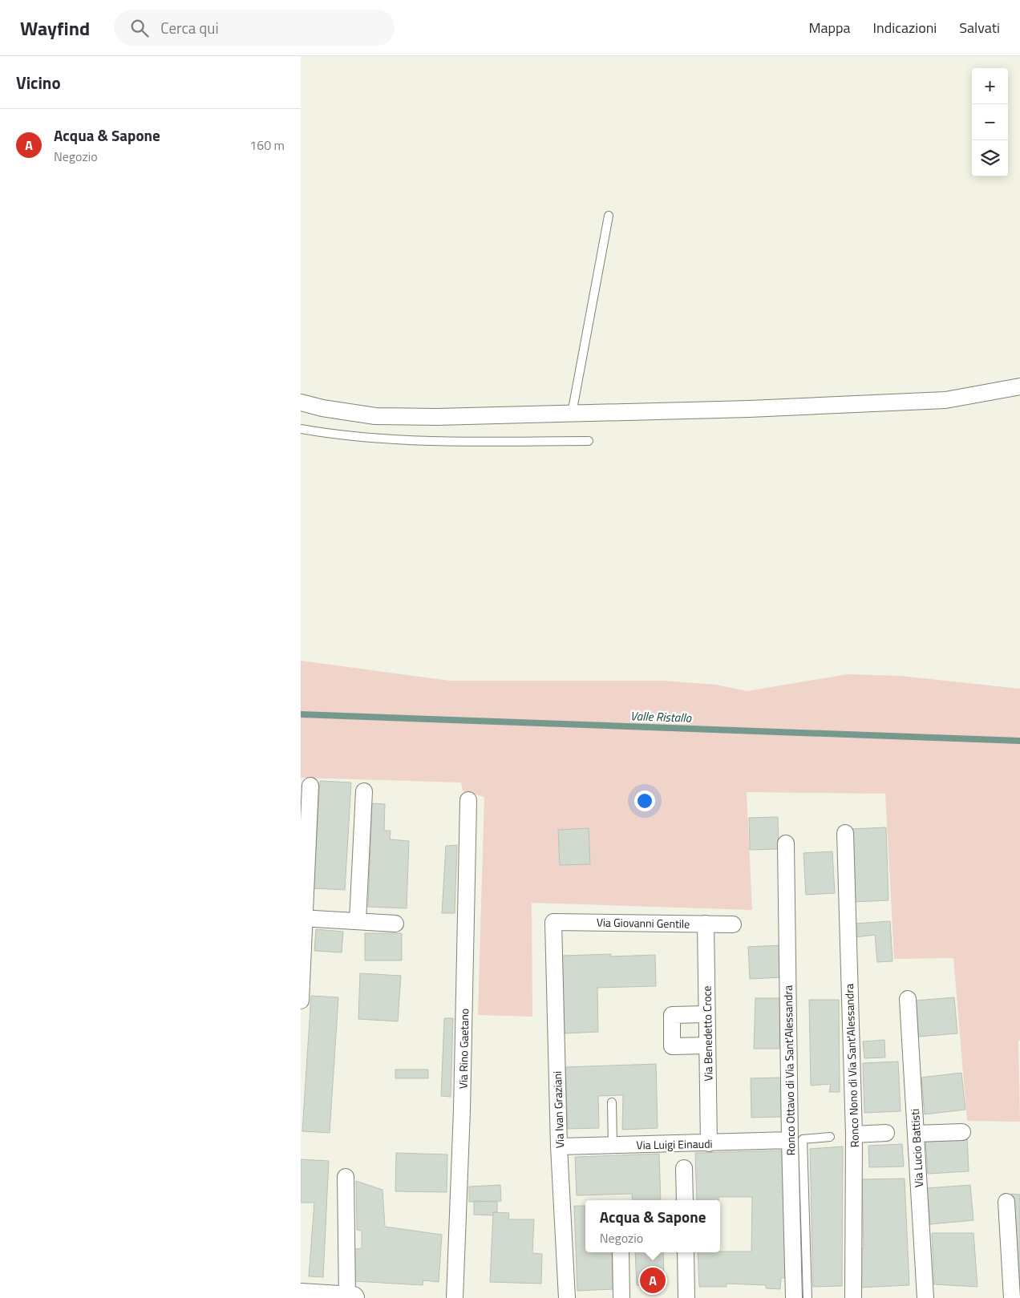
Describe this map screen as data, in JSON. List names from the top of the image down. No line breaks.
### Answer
{"streets":{"street":["Via Giovanni Gentile","Via Benedetto Croce","Via Rino Gaetano","Ronco Nono di Via Sant'Alessandra","Ronco Ottavo di Via Sant'Alessandra","Via Ivan Graziani","Via Luigi Einaudi","Via Lucio Battisti"]},"crossings":[["Via Giovanni Gentile","Via Benedetto Croce"],["Via Giovanni Gentile","Via Ivan Graziani"],["Via Benedetto Croce","Via Luigi Einaudi"],["Ronco Ottavo di Via Sant'Alessandra","Via Luigi Einaudi"],["Via Ivan Graziani","Via Luigi Einaudi"]],"water":["Valle Ristallo"],"page":{"header":"Wayfind","search":"Cerca qui","nav":["Mappa","Indicazioni","Salvati"],"heading":"Vicino","map_buttons":["+","−"],"list":[{"mark":"A","name":"Acqua & Sapone","note":"Negozio","value":"160 m"}],"popup":["Acqua & Sapone","Negozio"],"pins":"A"}}
